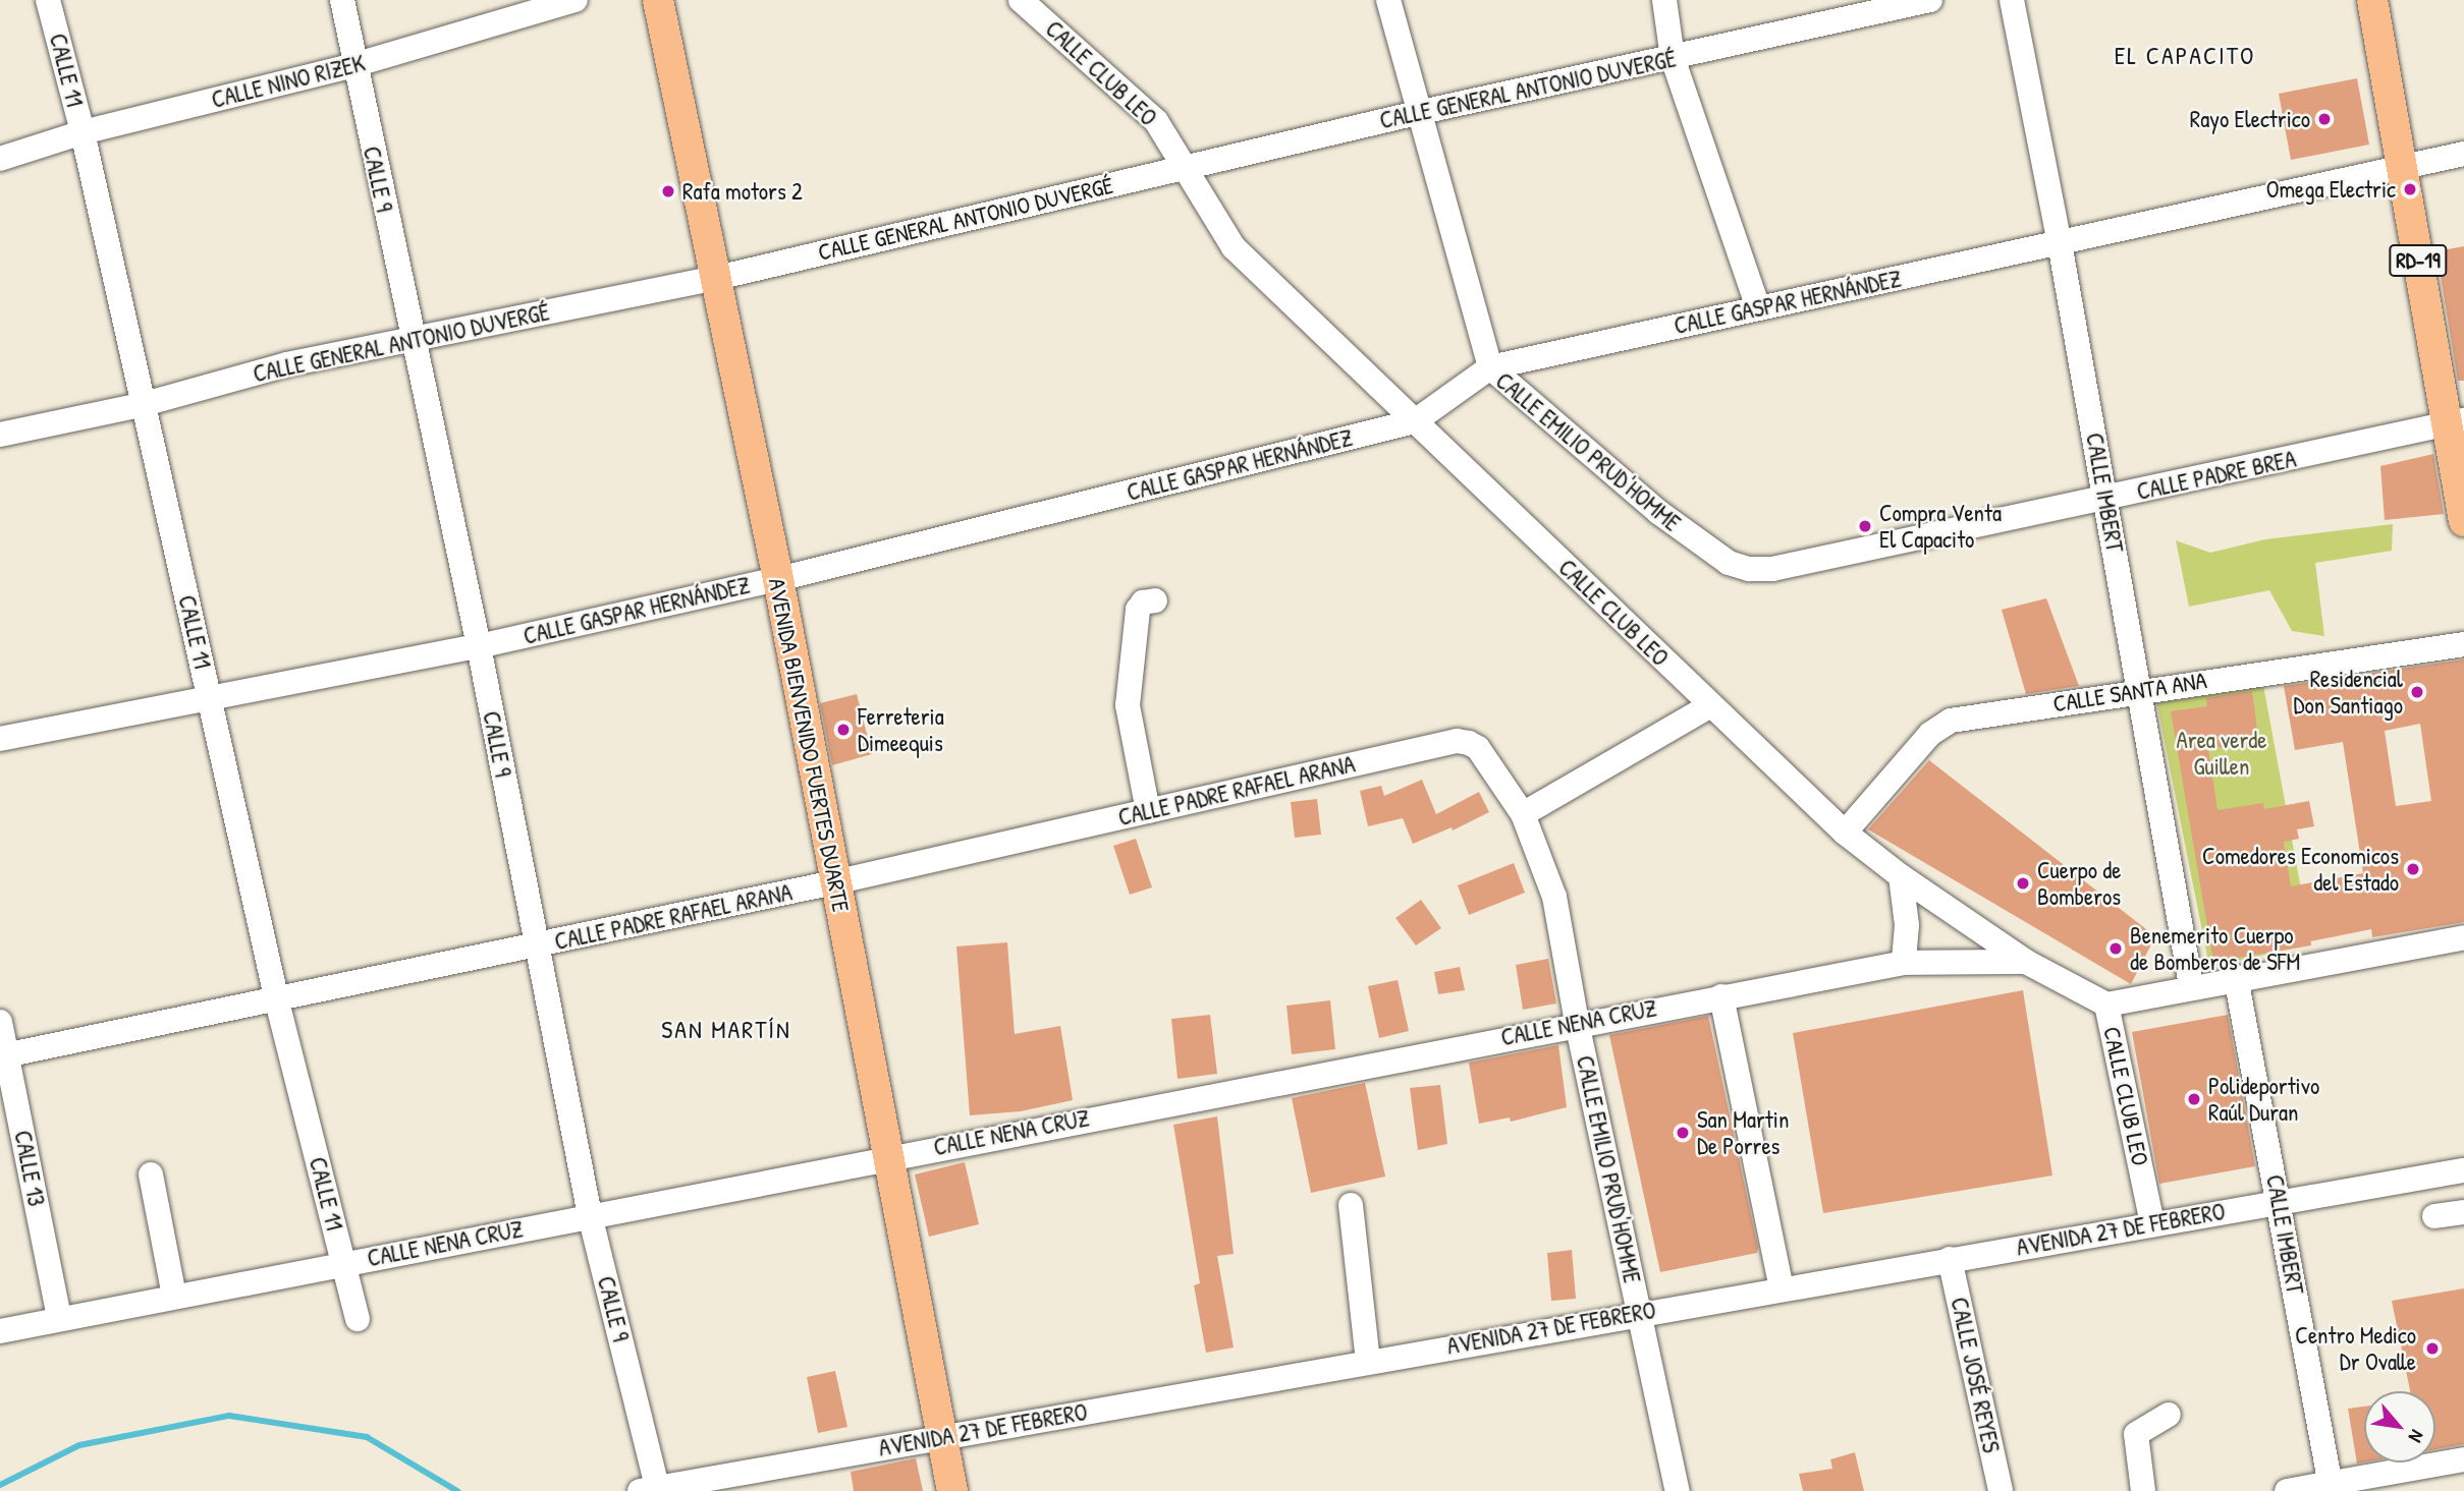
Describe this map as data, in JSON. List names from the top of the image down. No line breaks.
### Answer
{"streets":{"main road":["RD-19","AVENIDA BIENVENIDO FUERTES DUARTE"],"street":["CALLE 11","CALLE CLUB LEO","CALLE NINO RIZEK","CALLE GENERAL ANTONIO DUVERGÉ","CALLE 9","CALLE GASPAR HERNÁNDEZ","CALLE EMILIO PRUD'HOMME","CALLE PADRE BREA","CALLE IMBERT","CALLE SANTA ANA","CALLE PADRE RAFAEL ARANA","CALLE NENA CRUZ","CALLE 13","AVENIDA 27 DE FEBRERO","CALLE JOSÉ REYES"]},"crossings":[["CALLE 11","CALLE NINO RIZEK"],["CALLE 11","CALLE GENERAL ANTONIO DUVERGÉ"],["CALLE 11","CALLE GASPAR HERNÁNDEZ"],["CALLE 11","CALLE PADRE RAFAEL ARANA"],["CALLE 11","CALLE NENA CRUZ"],["CALLE CLUB LEO","CALLE GENERAL ANTONIO DUVERGÉ"],["CALLE CLUB LEO","CALLE GASPAR HERNÁNDEZ"],["CALLE CLUB LEO","CALLE SANTA ANA"],["CALLE CLUB LEO","CALLE NENA CRUZ"],["CALLE CLUB LEO","AVENIDA 27 DE FEBRERO"],["CALLE NINO RIZEK","CALLE 9"],["CALLE GENERAL ANTONIO DUVERGÉ","CALLE 9"],["CALLE GENERAL ANTONIO DUVERGÉ","CALLE EMILIO PRUD'HOMME"],["CALLE GENERAL ANTONIO DUVERGÉ","AVENIDA BIENVENIDO FUERTES DUARTE"],["CALLE 9","CALLE GASPAR HERNÁNDEZ"],["CALLE 9","CALLE PADRE RAFAEL ARANA"],["CALLE 9","CALLE NENA CRUZ"],["CALLE 9","AVENIDA 27 DE FEBRERO"],["RD-19","CALLE GASPAR HERNÁNDEZ"],["RD-19","CALLE PADRE BREA"],["CALLE GASPAR HERNÁNDEZ","CALLE EMILIO PRUD'HOMME"],["CALLE GASPAR HERNÁNDEZ","CALLE IMBERT"],["CALLE GASPAR HERNÁNDEZ","AVENIDA BIENVENIDO FUERTES DUARTE"],["CALLE EMILIO PRUD'HOMME","CALLE PADRE BREA"],["CALLE EMILIO PRUD'HOMME","CALLE PADRE RAFAEL ARANA"],["CALLE EMILIO PRUD'HOMME","CALLE NENA CRUZ"],["CALLE EMILIO PRUD'HOMME","AVENIDA 27 DE FEBRERO"],["CALLE PADRE BREA","CALLE IMBERT"],["CALLE IMBERT","CALLE SANTA ANA"],["CALLE IMBERT","AVENIDA 27 DE FEBRERO"],["AVENIDA BIENVENIDO FUERTES DUARTE","CALLE PADRE RAFAEL ARANA"],["AVENIDA BIENVENIDO FUERTES DUARTE","CALLE NENA CRUZ"],["AVENIDA BIENVENIDO FUERTES DUARTE","AVENIDA 27 DE FEBRERO"],["CALLE PADRE RAFAEL ARANA","CALLE 13"],["CALLE NENA CRUZ","CALLE 13"],["AVENIDA 27 DE FEBRERO","CALLE JOSÉ REYES"]],"districts":["EL CAPACITO","SAN MARTÍN"],"parks":["Area verde Guillen"],"places":["Rayo Electrico","Omega Electric","Rafa motors 2","Compra Venta El Capacito","Residencial Don Santiago","Ferreteria Dimeequis","Comedores Economicos del Estado","Cuerpo de Bomberos","Benemerito Cuerpo de Bomberos de SFM","Polideportivo Raúl Duran","San Martin De Porres","Centro Medico Dr Ovalle"],"north":"bottom right"}
